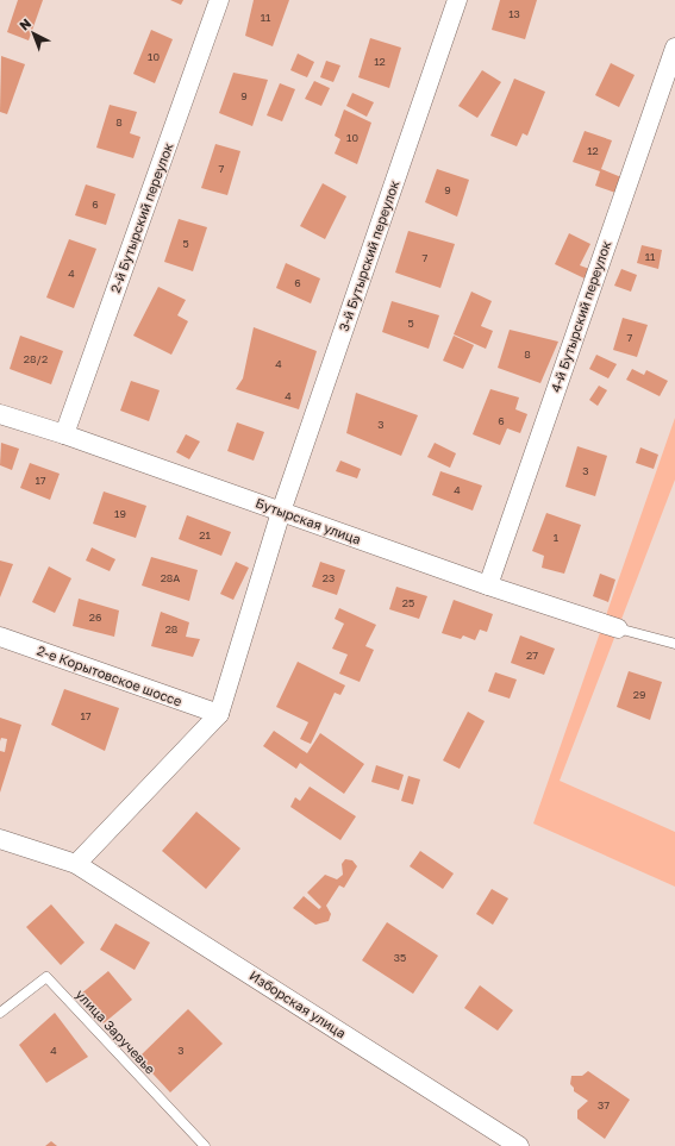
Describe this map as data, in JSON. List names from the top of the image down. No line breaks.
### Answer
{"streets":{"street":["2-й Бутырский переулок","3-й Бутырский переулок","4-й Бутырский переулок","Бутырская улица","2-е Корытовское шоссе","Изборская улица"],"lane":["улица Заручевье"]},"crossings":[["2-й Бутырский переулок","Бутырская улица"],["3-й Бутырский переулок","Бутырская улица"],["3-й Бутырский переулок","2-е Корытовское шоссе"],["4-й Бутырский переулок","Бутырская улица"]],"house_numbers":["13","11","10","12","9","8","10","12","7","9","6","5","11","7","4","6","5","7","8","28/2","4","4","6","3","3","17","4","19","21","1","28А","23","25","26","28","27","29","17","35","4","3","37"],"north":"top left"}
